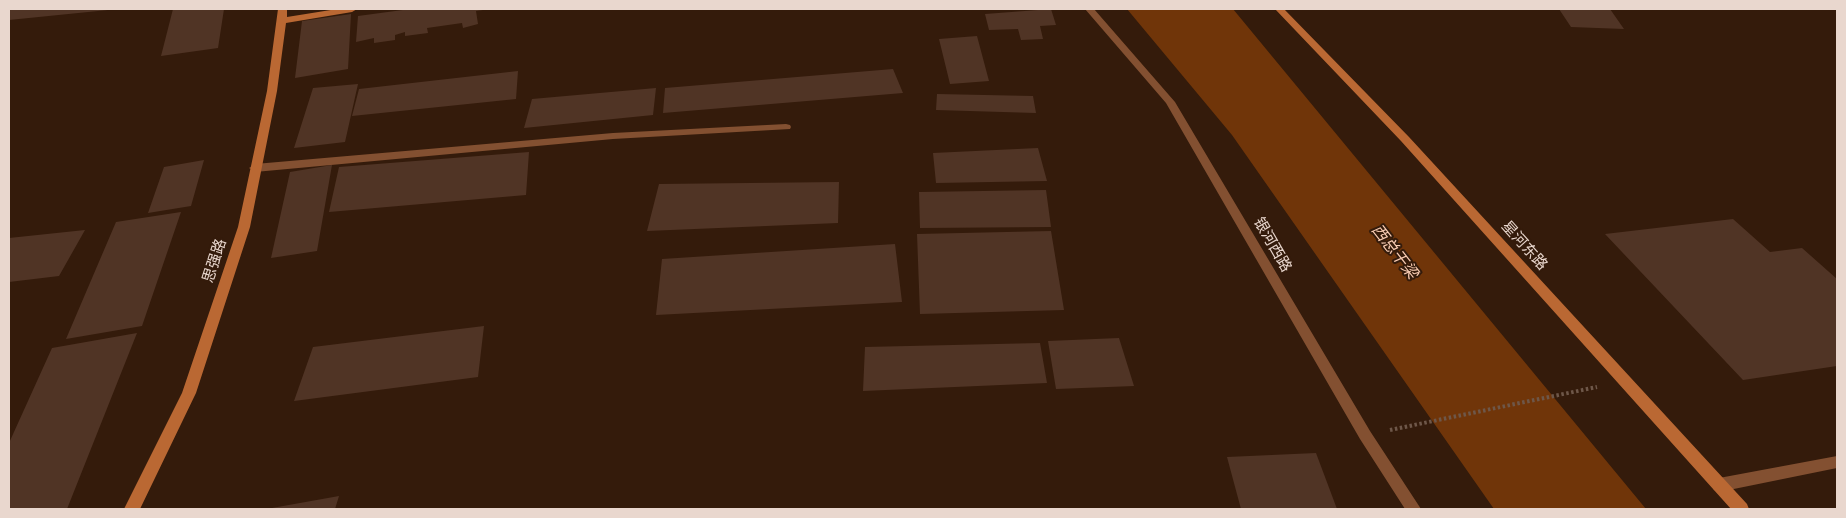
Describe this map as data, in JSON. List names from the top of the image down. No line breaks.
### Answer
{"streets":{"street":["银河西路","星河东路","思强路"]},"water":["西总干梁"]}
